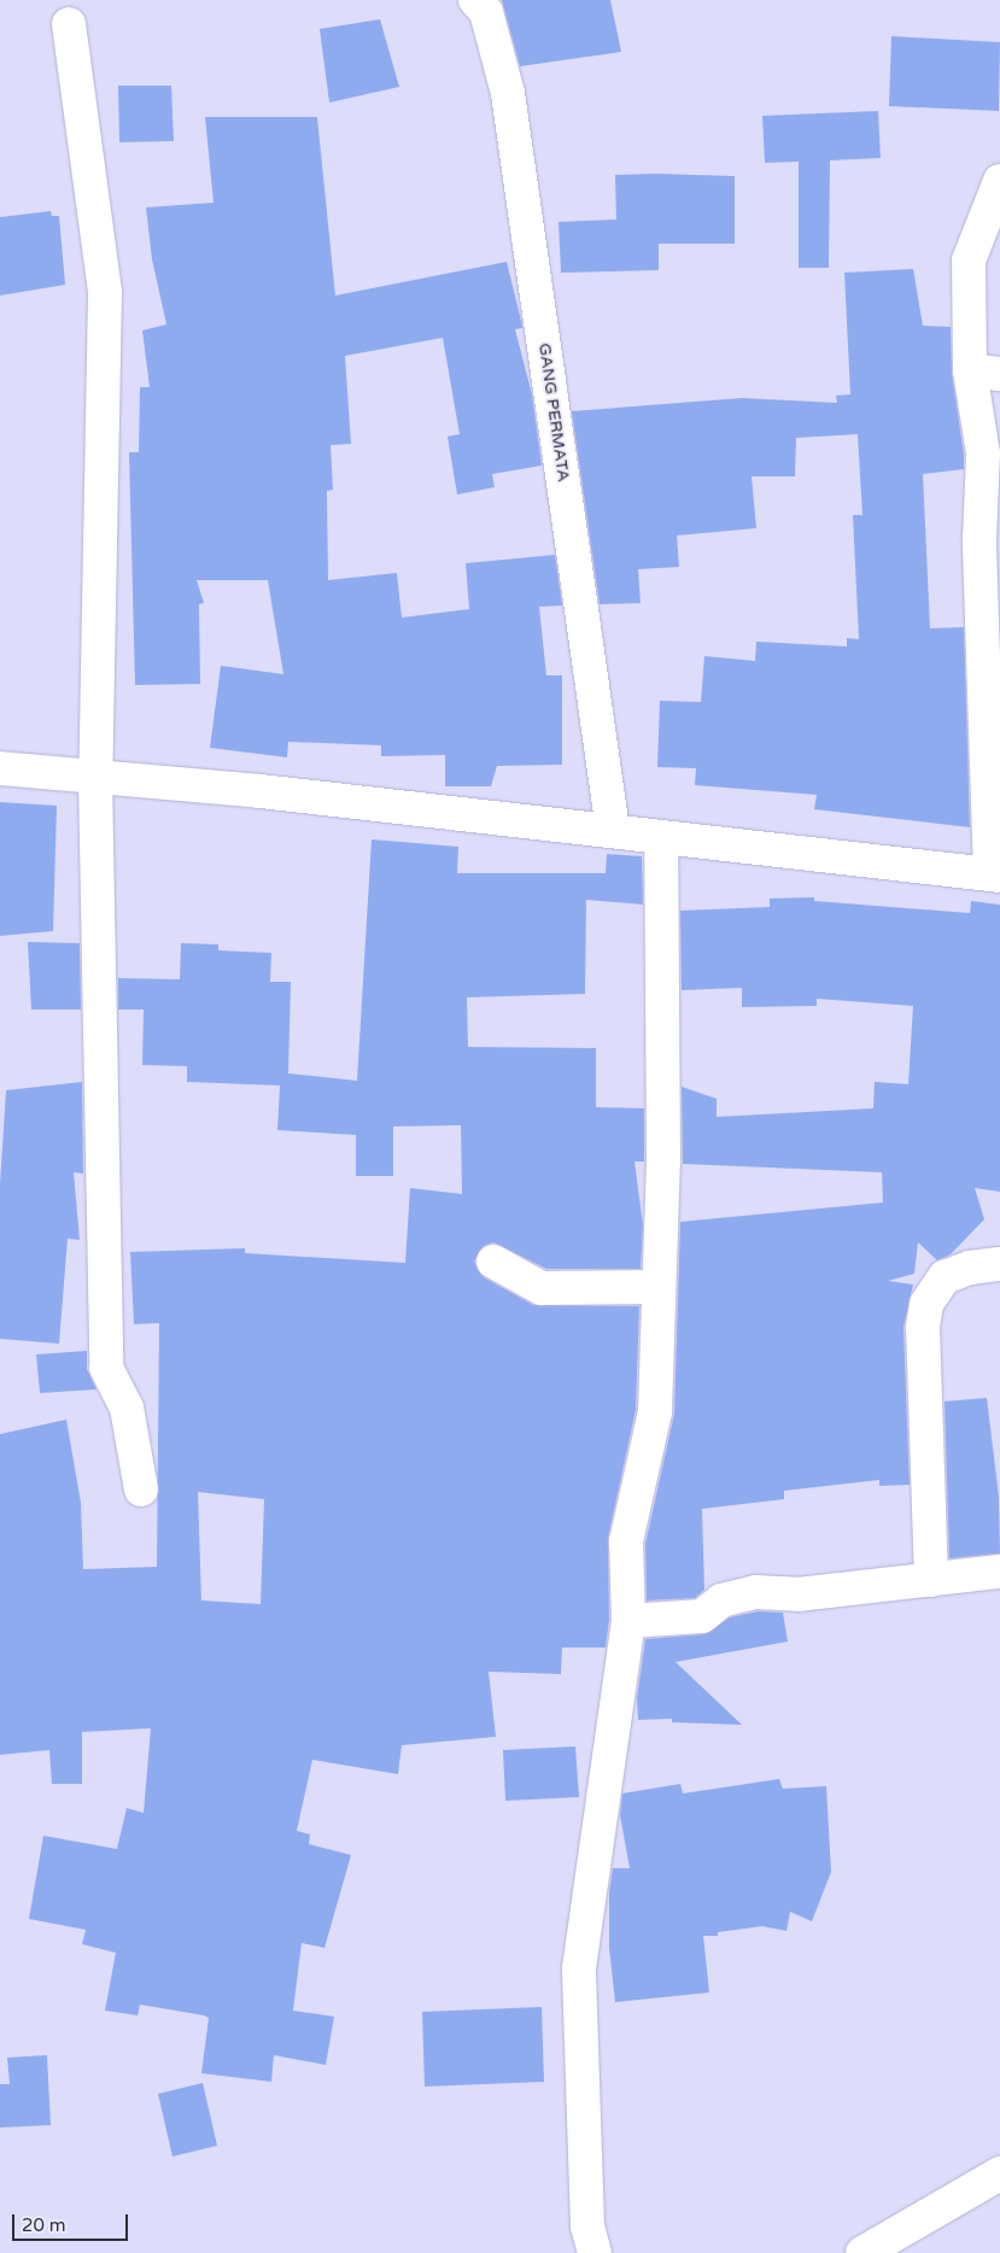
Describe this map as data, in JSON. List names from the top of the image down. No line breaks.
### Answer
{"streets":{"street":["GANG PERMATA"]},"scale_bar":"20 m"}
